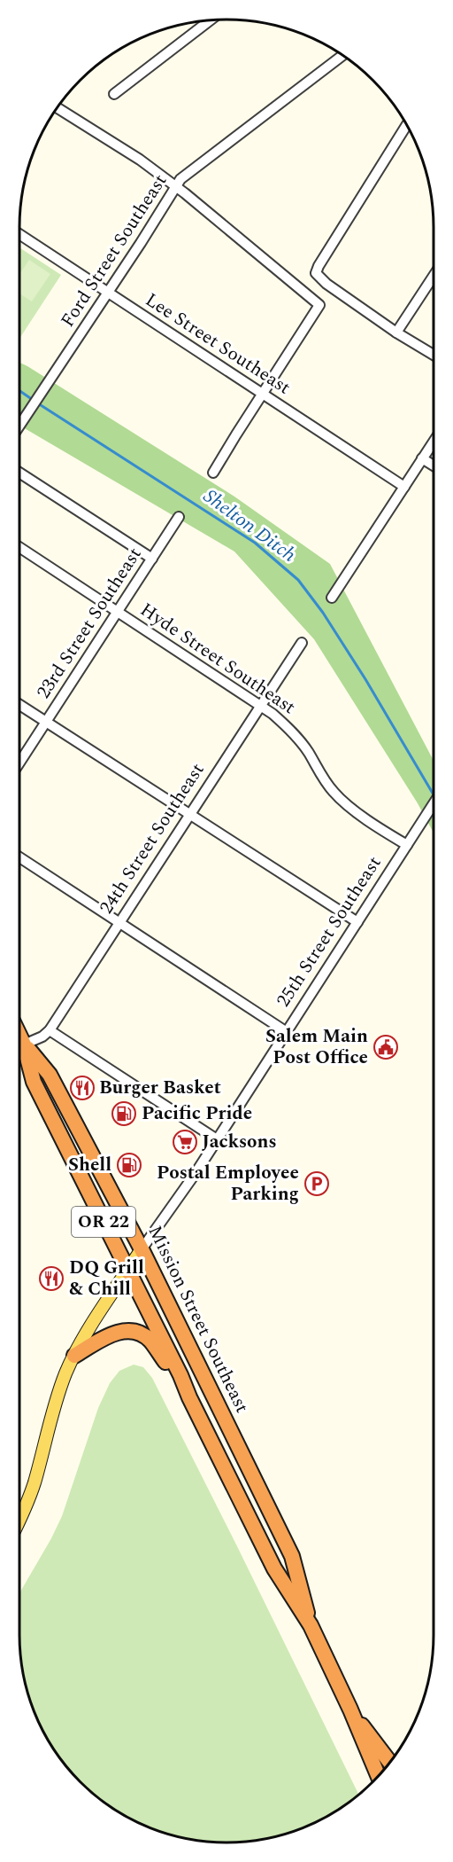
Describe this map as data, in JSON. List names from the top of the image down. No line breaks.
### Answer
{"streets":{"highway":["OR 22","Mission Street Southeast"],"main road":["25th Street Southeast"],"street":["Ford Street Southeast","Lee Street Southeast","23rd Street Southeast","Hyde Street Southeast","24th Street Southeast"]},"crossings":[["Ford Street Southeast","Lee Street Southeast"],["23rd Street Southeast","Hyde Street Southeast"],["Hyde Street Southeast","24th Street Southeast"],["Hyde Street Southeast","25th Street Southeast"],["24th Street Southeast","Mission Street Southeast"],["25th Street Southeast","Mission Street Southeast"]],"water":["Shelton Ditch"],"places":{"public building":["Salem Main Post Office"],"restaurant":["Burger Basket","DQ Grill & Chill"],"fuel station":["Pacific Pride","Shell"],"supermarket":["Jacksons"],"parking":["Postal Employee Parking"]}}
